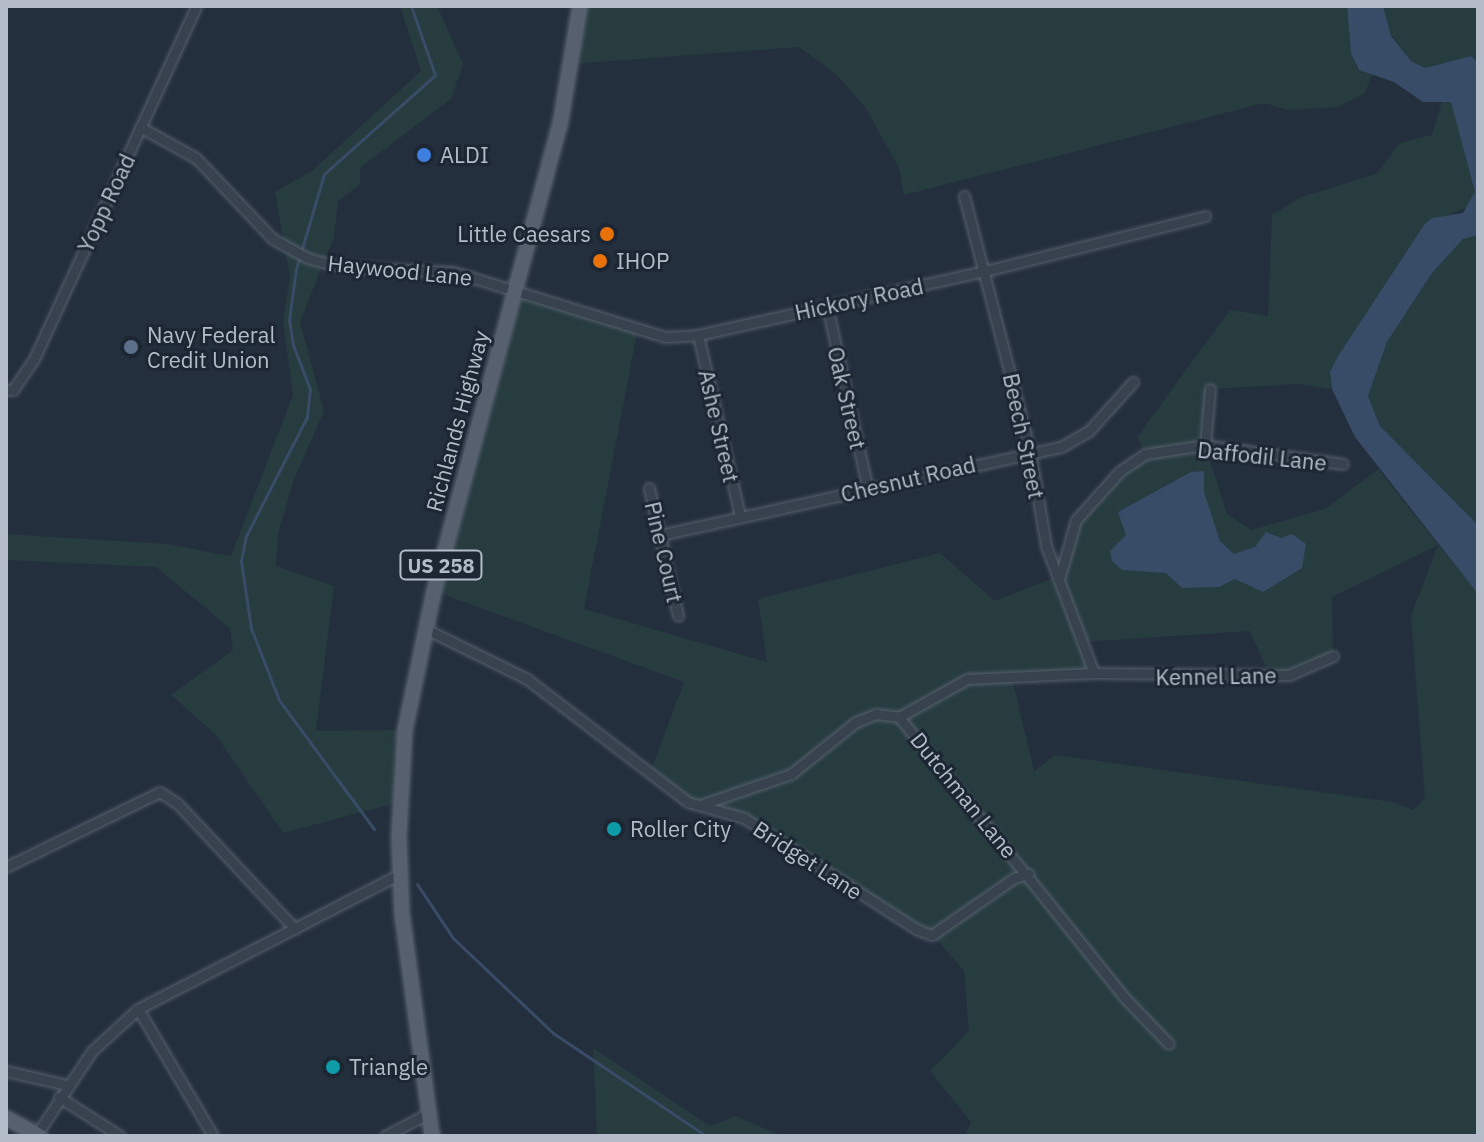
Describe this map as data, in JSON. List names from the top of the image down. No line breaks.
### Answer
{"streets":{"main road":["Richlands Highway","US 258"],"street":["Yopp Road","Haywood Lane","Hickory Road","Oak Street","Ashe Street","Beech Street","Daffodil Lane","Chesnut Road","Pine Court","Kennel Lane","Dutchman Lane","Bridget Lane"]},"crossings":[["Yopp Road","Haywood Lane"],["Haywood Lane","Hickory Road"],["Haywood Lane","Richlands Highway"],["Hickory Road","Oak Street"],["Hickory Road","Richlands Highway"],["Hickory Road","Ashe Street"],["Hickory Road","Beech Street"],["Oak Street","Chesnut Road"],["Richlands Highway","Bridget Lane"],["Ashe Street","Chesnut Road"],["Beech Street","Daffodil Lane"],["Beech Street","Chesnut Road"],["Beech Street","Kennel Lane"],["Chesnut Road","Pine Court"],["Kennel Lane","Dutchman Lane"],["Dutchman Lane","Bridget Lane"]],"places":["ALDI","Little Caesars","IHOP","Navy Federal Credit Union","Roller City","Triangle"]}
